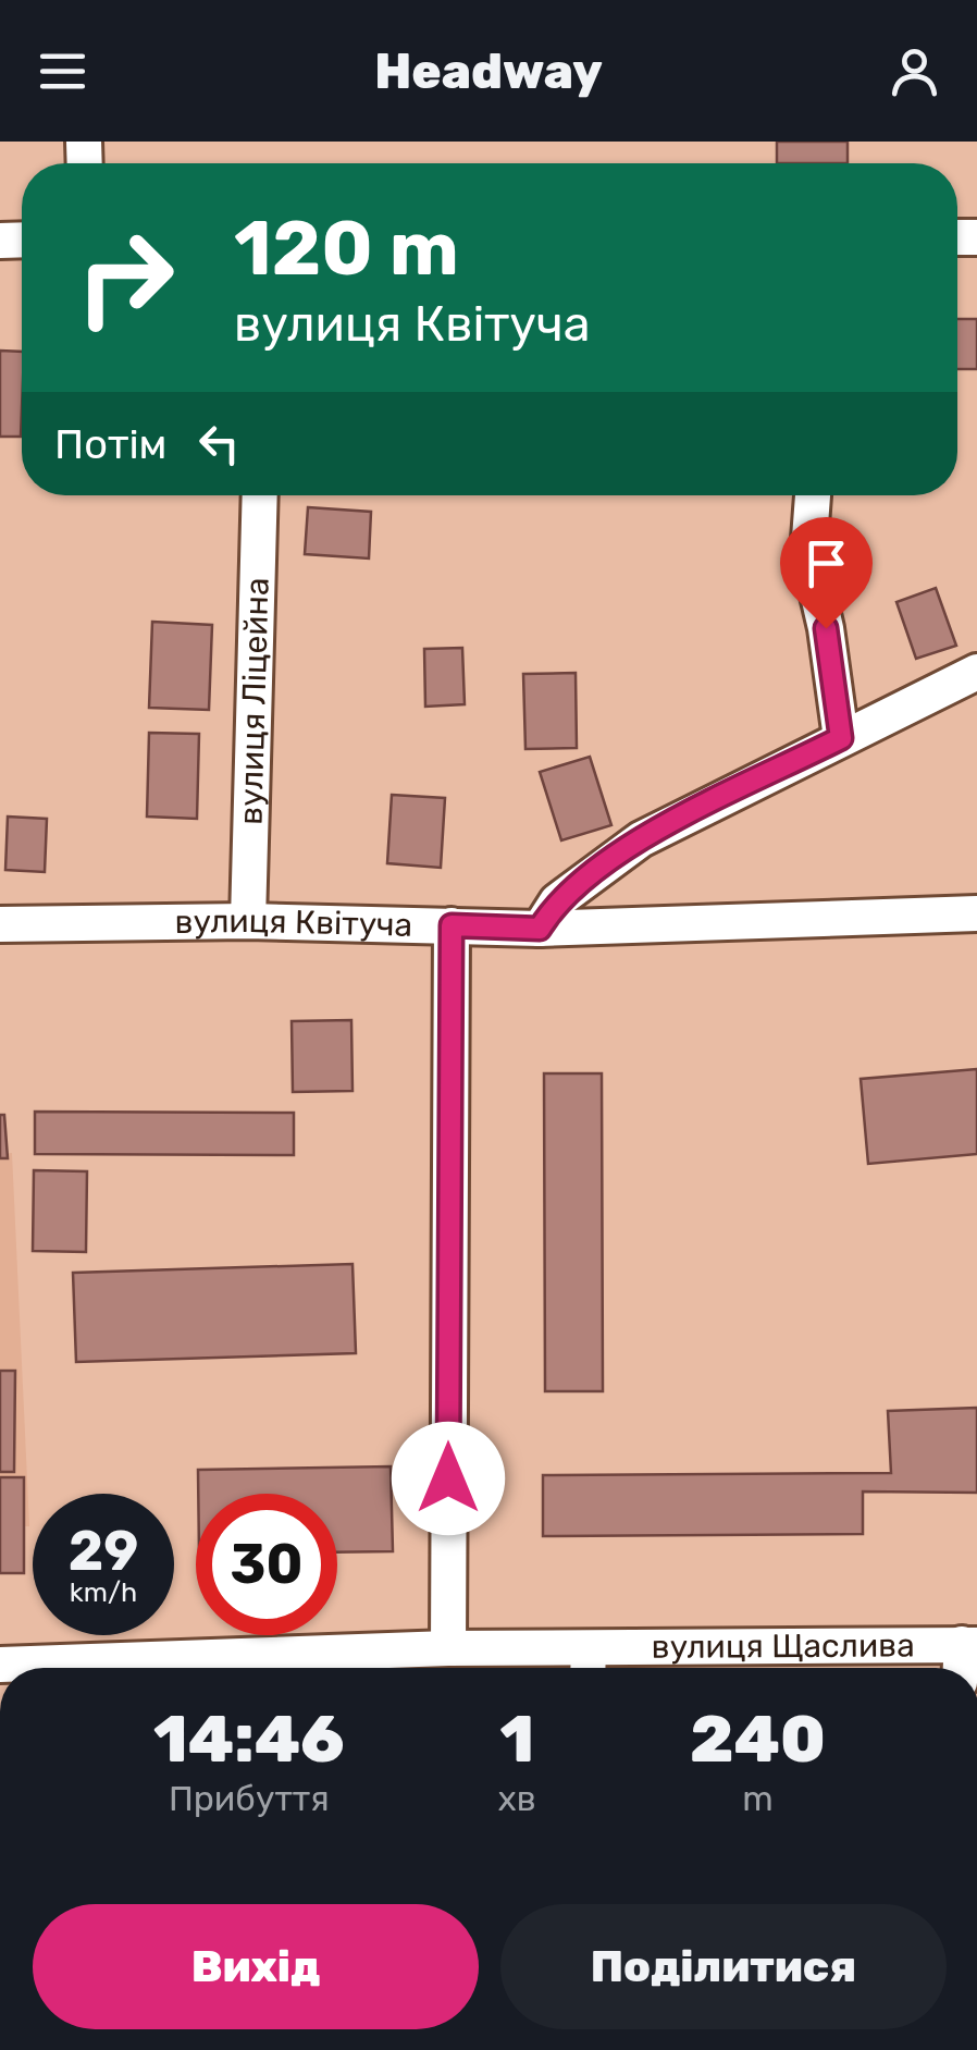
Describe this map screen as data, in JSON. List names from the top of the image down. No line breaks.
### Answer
{"streets":{"street":["вулиця Ліцейна","вулиця Квітуча","вулиця Щаслива"]},"crossings":[["вулиця Ліцейна","вулиця Квітуча"]],"page":{"header":"Headway","turn":["120 m","вулиця Квітуча"],"then":"Потім","speed":"29 km/h","limit":"30","eta":["14:46","Прибуття","1","хв","240","m"],"buttons":["Вихід","Поділитися"]}}
